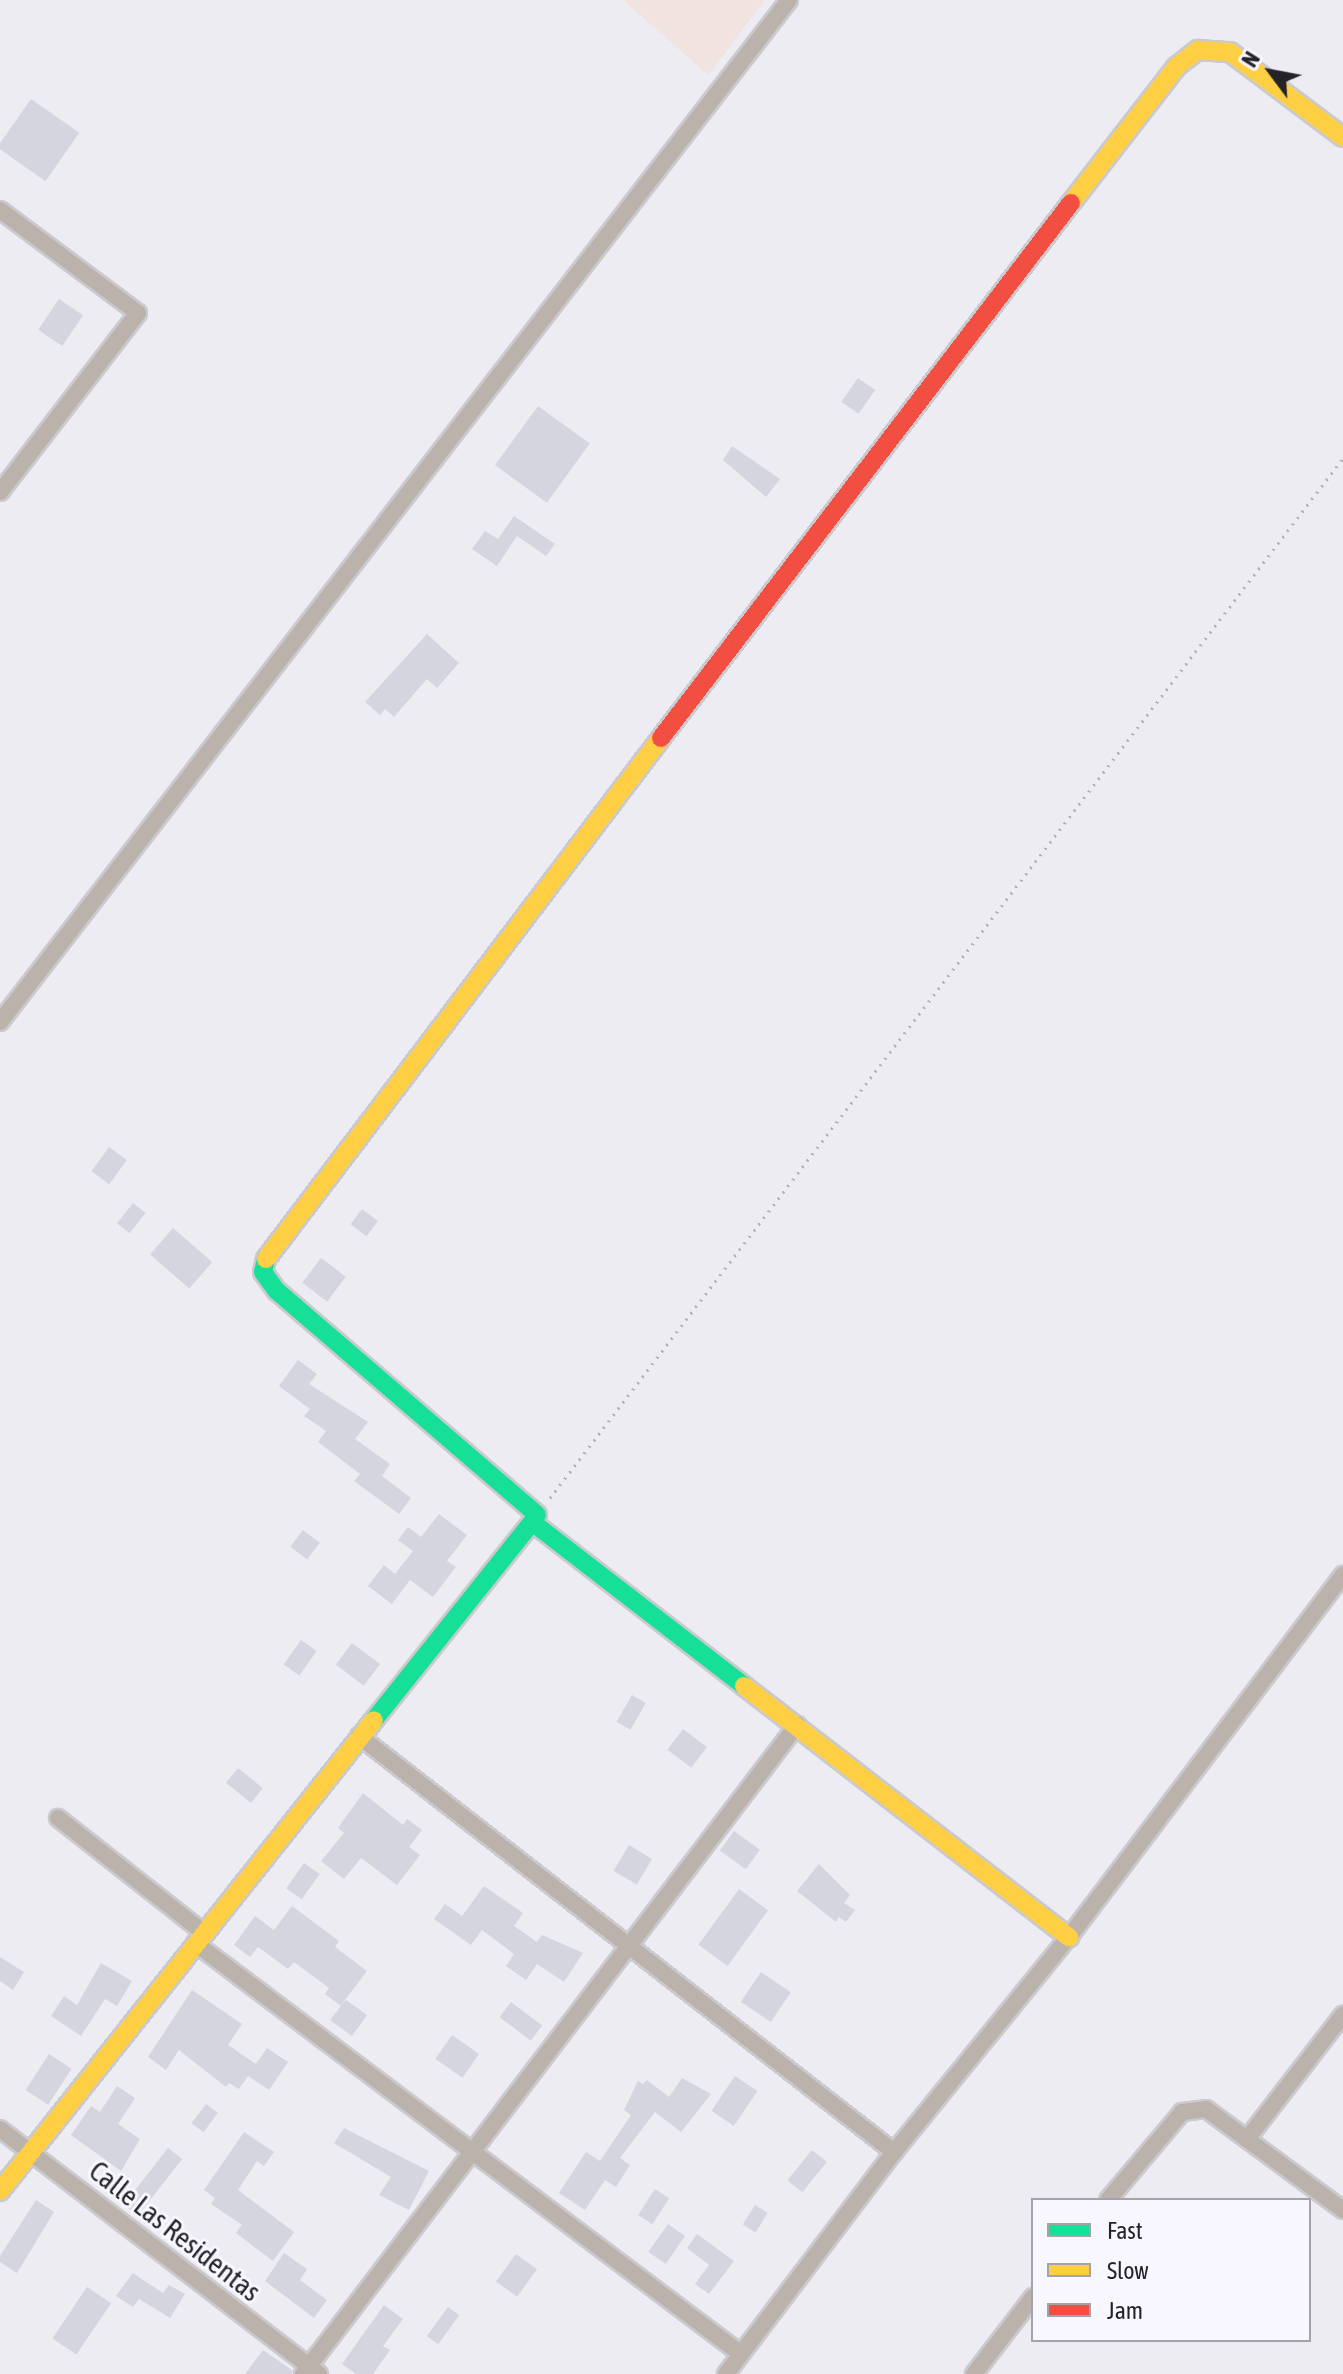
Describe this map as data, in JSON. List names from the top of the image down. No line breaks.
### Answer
{"streets":{"street":["Calle Las Residentas"]},"legend":["Fast","Slow","Jam"],"north":"top left"}
